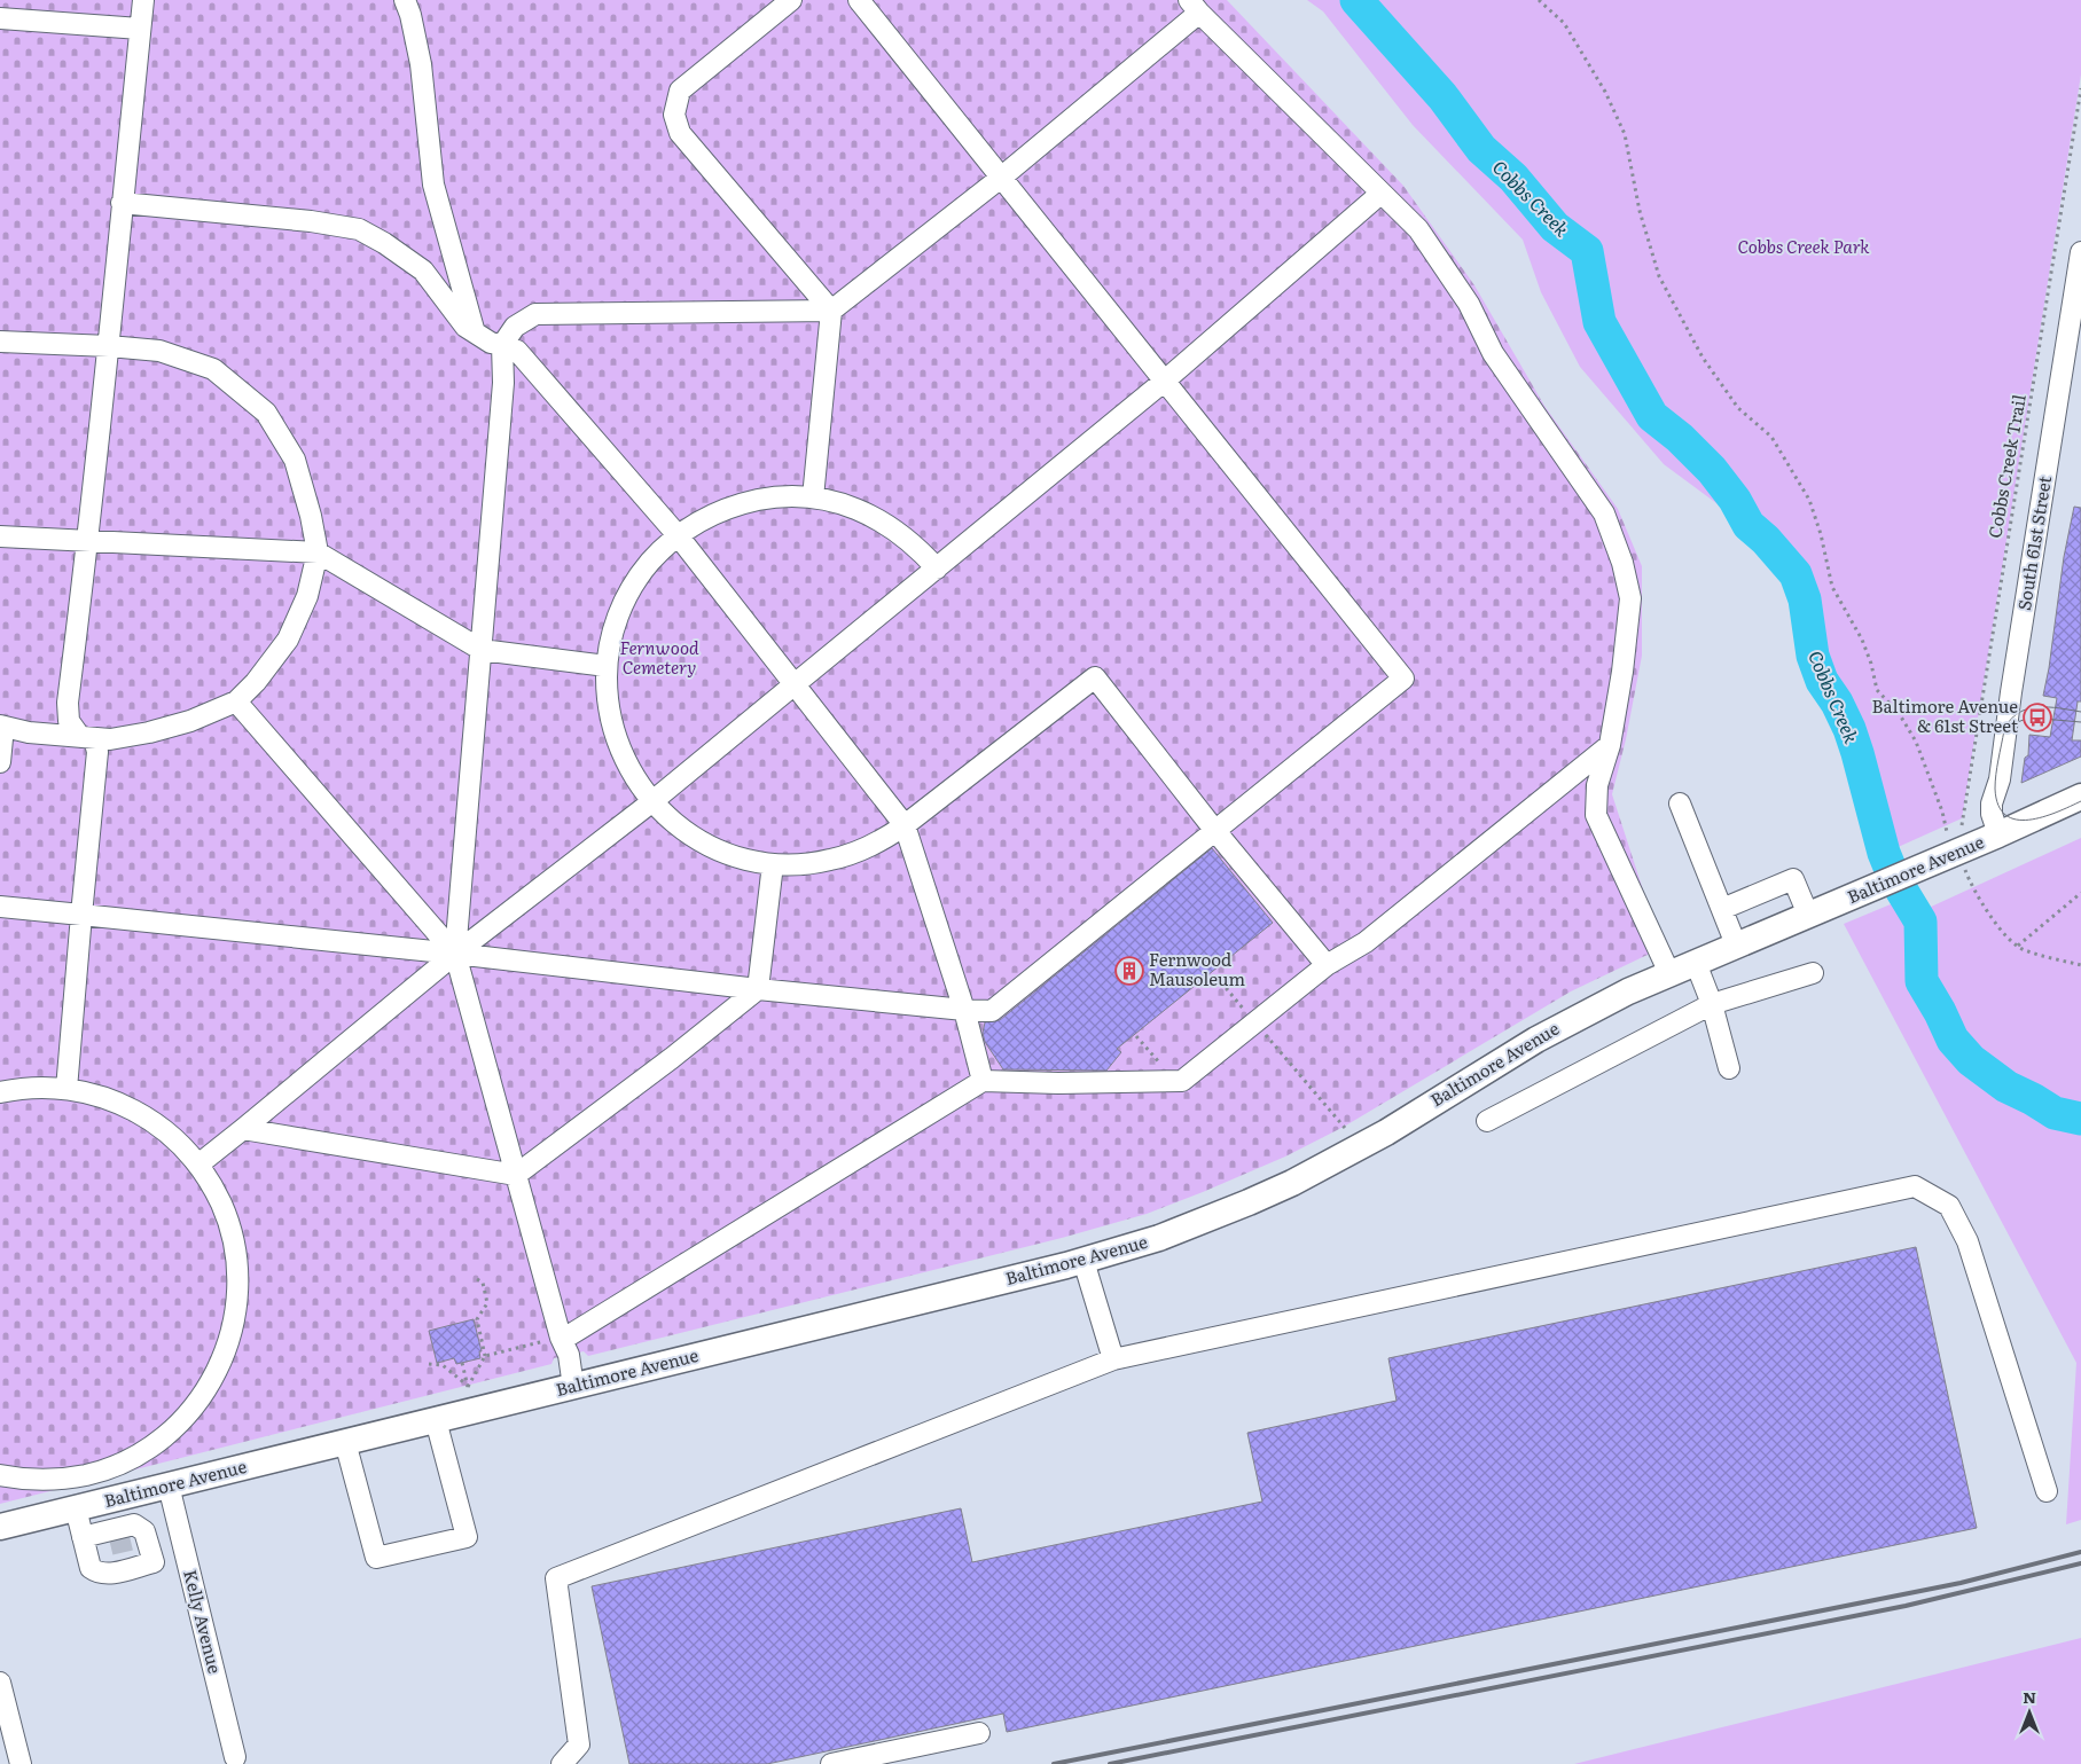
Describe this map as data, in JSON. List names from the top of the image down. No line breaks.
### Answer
{"streets":{"main road":["Baltimore Avenue"],"street":["South 61st Street","Kelly Avenue"],"path":["Cobbs Creek Trail"]},"crossings":[["South 61st Street","Baltimore Avenue"],["Baltimore Avenue","Kelly Avenue"]],"water":["Cobbs Creek"],"parks":["Cobbs Creek Park","Fernwood Cemetery"],"places":{"bus stop":["Baltimore Avenue & 61st Street"],"building":["Fernwood Mausoleum"]},"north":"top"}
